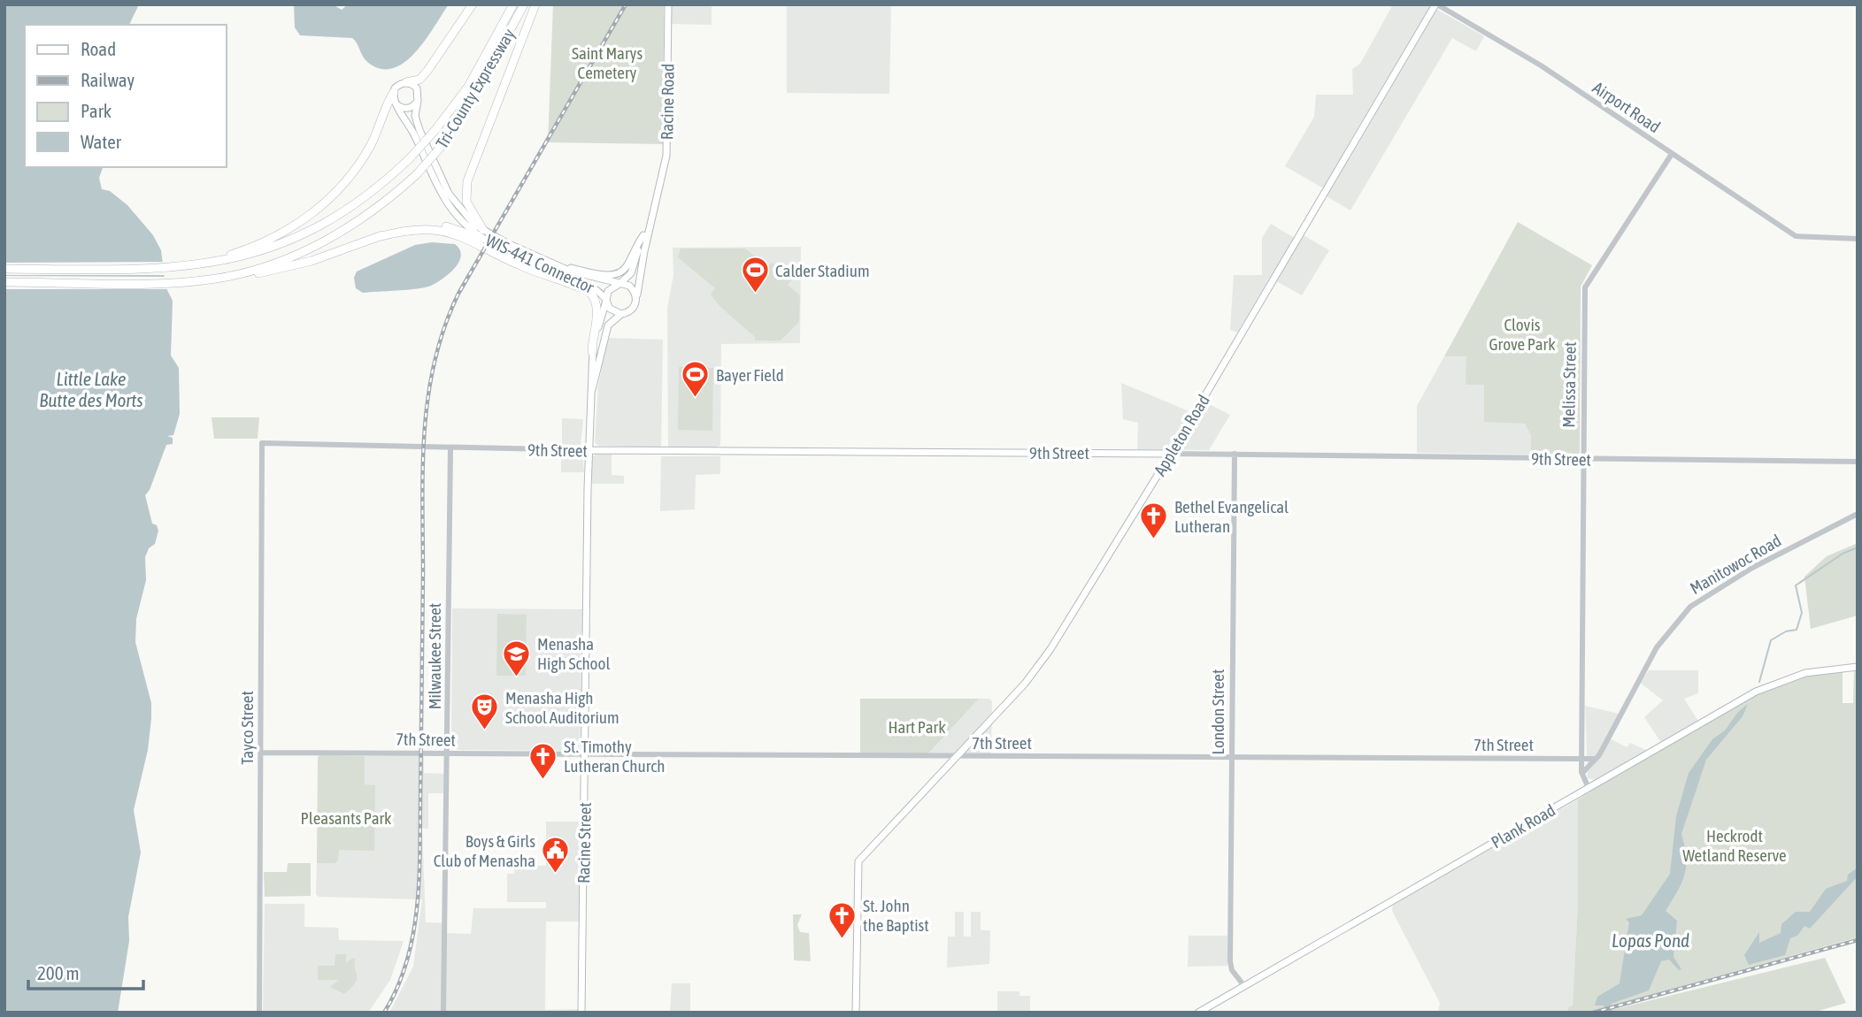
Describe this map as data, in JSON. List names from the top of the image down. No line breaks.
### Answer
{"streets":{"highway":["Tri-County Expressway"],"main road":["Racine Road","WIS-441 Connector","Appleton Road","9th Street","Plank Road","Racine Street"],"street":["Airport Road","Melissa Street","Manitowoc Road","Milwaukee Street","London Street","Tayco Street","7th Street"]},"crossings":[["Racine Road","WIS-441 Connector"],["Airport Road","Melissa Street"],["Airport Road","Appleton Road"],["Melissa Street","9th Street"],["Melissa Street","Manitowoc Road"],["Melissa Street","7th Street"],["Appleton Road","9th Street"],["Appleton Road","7th Street"],["9th Street","Milwaukee Street"],["9th Street","London Street"],["9th Street","Tayco Street"],["9th Street","Racine Street"],["Manitowoc Road","7th Street"],["Milwaukee Street","7th Street"],["London Street","7th Street"],["London Street","Plank Road"],["Tayco Street","7th Street"],["7th Street","Racine Street"]],"water":["Little Lake Butte des Morts","Lopas Pond"],"parks":["Saint Marys Cemetery","Clovis Grove Park","Hart Park","Pleasants Park","Heckrodt Wetland Reserve"],"places":{"sports":["Calder Stadium","Bayer Field"],"church":["Bethel Evangelical Lutheran","St. Timothy Lutheran Church","St. John the Baptist"],"school or university":["Menasha High School"],"theatre":["Menasha High School Auditorium"],"public building":["Boys & Girls Club of Menasha"]},"legend":["Road","Railway","Park","Water"],"scale_bar":"200 m"}
